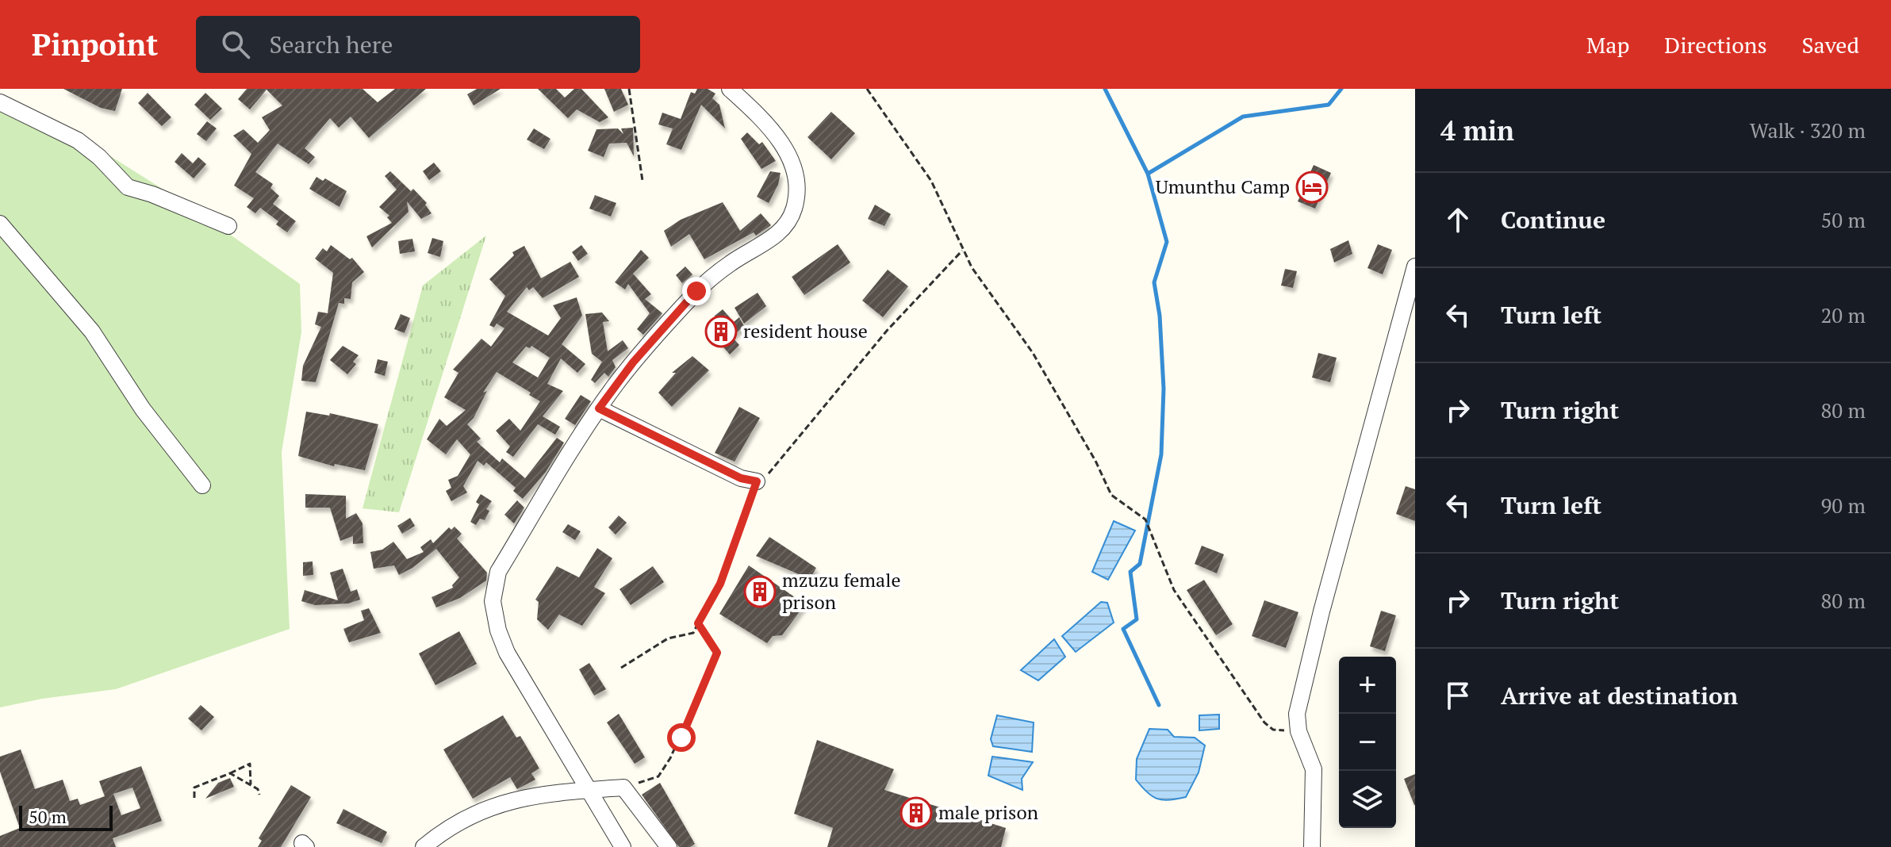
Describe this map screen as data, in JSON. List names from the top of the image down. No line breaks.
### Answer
{"places":{"hotel":["Umunthu Camp"],"building":["resident house","mzuzu female prison","male prison"]},"scale_bar":"50 m","page":{"header":"Pinpoint","search":"Search here","nav":["Map","Directions","Saved"],"heading":["4 min","Walk · 320 m"],"list":[["Continue","50 m"],["Turn left","20 m"],["Turn right","80 m"],["Turn left","90 m"],["Turn right","80 m"],"Arrive at destination"],"map_buttons":["+","−"],"scale":"50 m"}}
